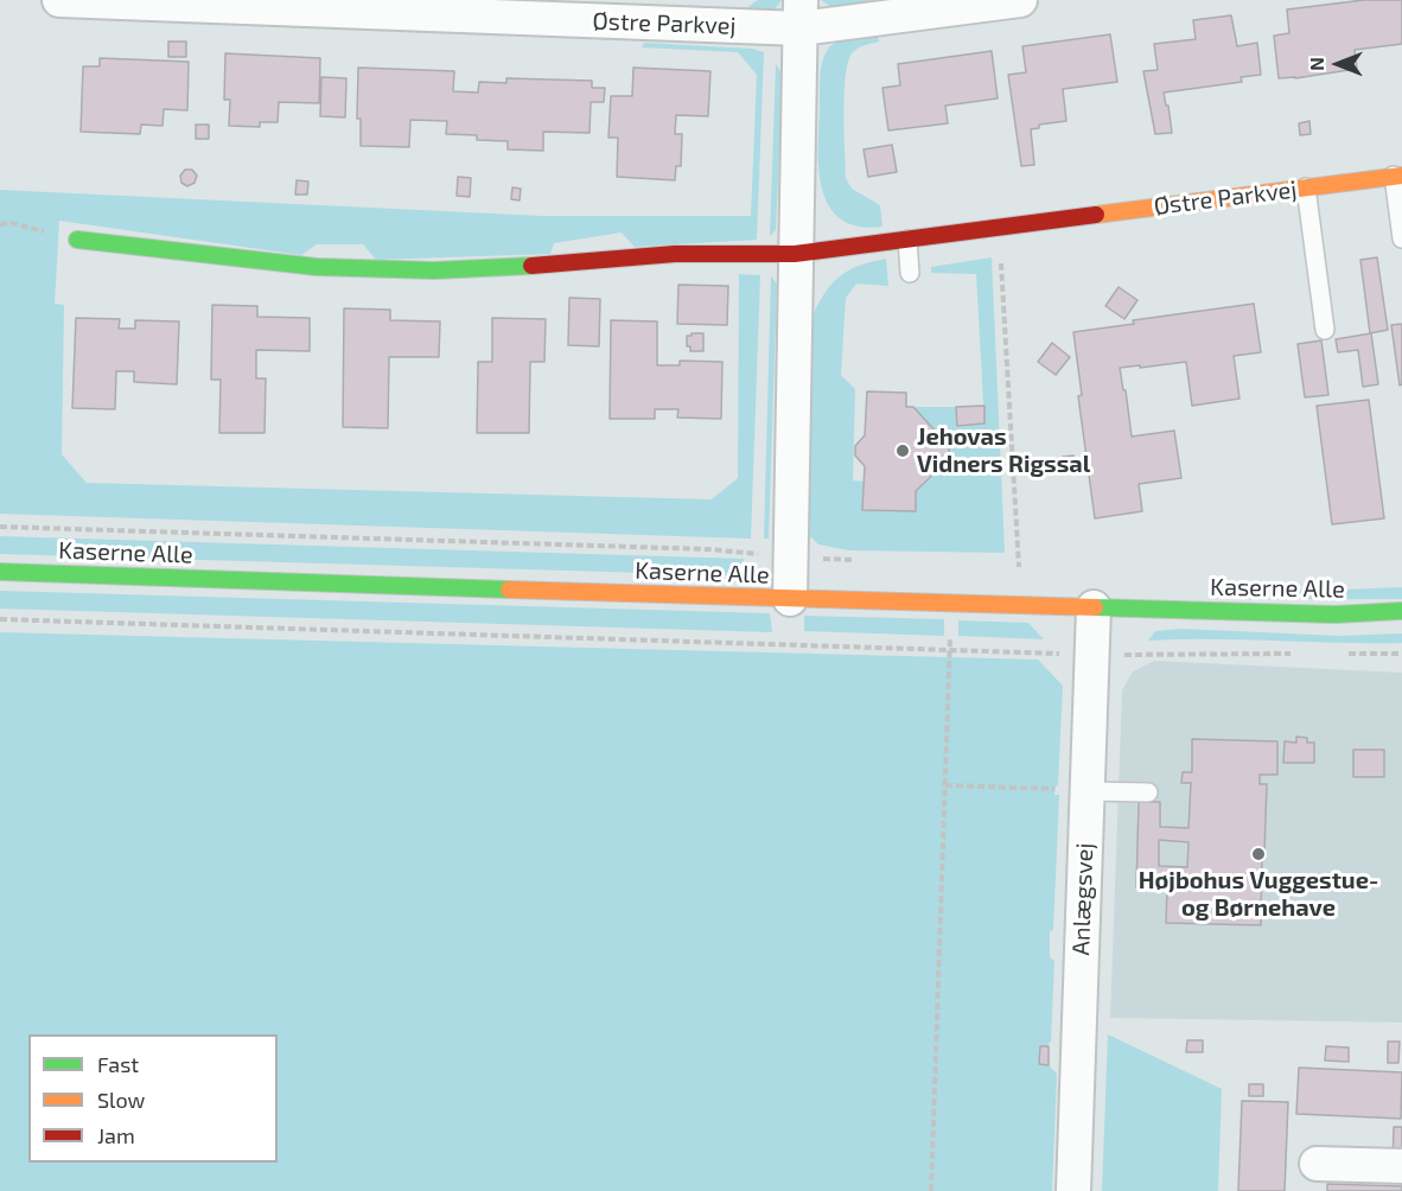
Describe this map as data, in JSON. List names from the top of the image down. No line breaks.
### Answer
{"streets":{"street":["Østre Parkvej","Kaserne Alle","Anlægsvej"]},"crossings":[["Kaserne Alle","Anlægsvej"]],"places":["Jehovas Vidners Rigssal","Højbohus Vuggestue- og Børnehave"],"legend":["Fast","Slow","Jam"],"north":"left"}
